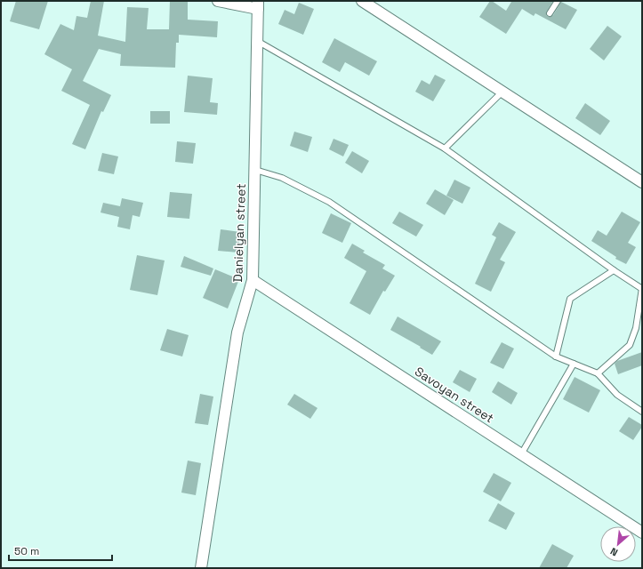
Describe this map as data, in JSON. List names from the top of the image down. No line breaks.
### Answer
{"streets":{"street":["Danielyan street","Savoyan street"]},"crossings":[["Danielyan street","Savoyan street"]],"scale_bar":"50 m","north":"bottom left"}
